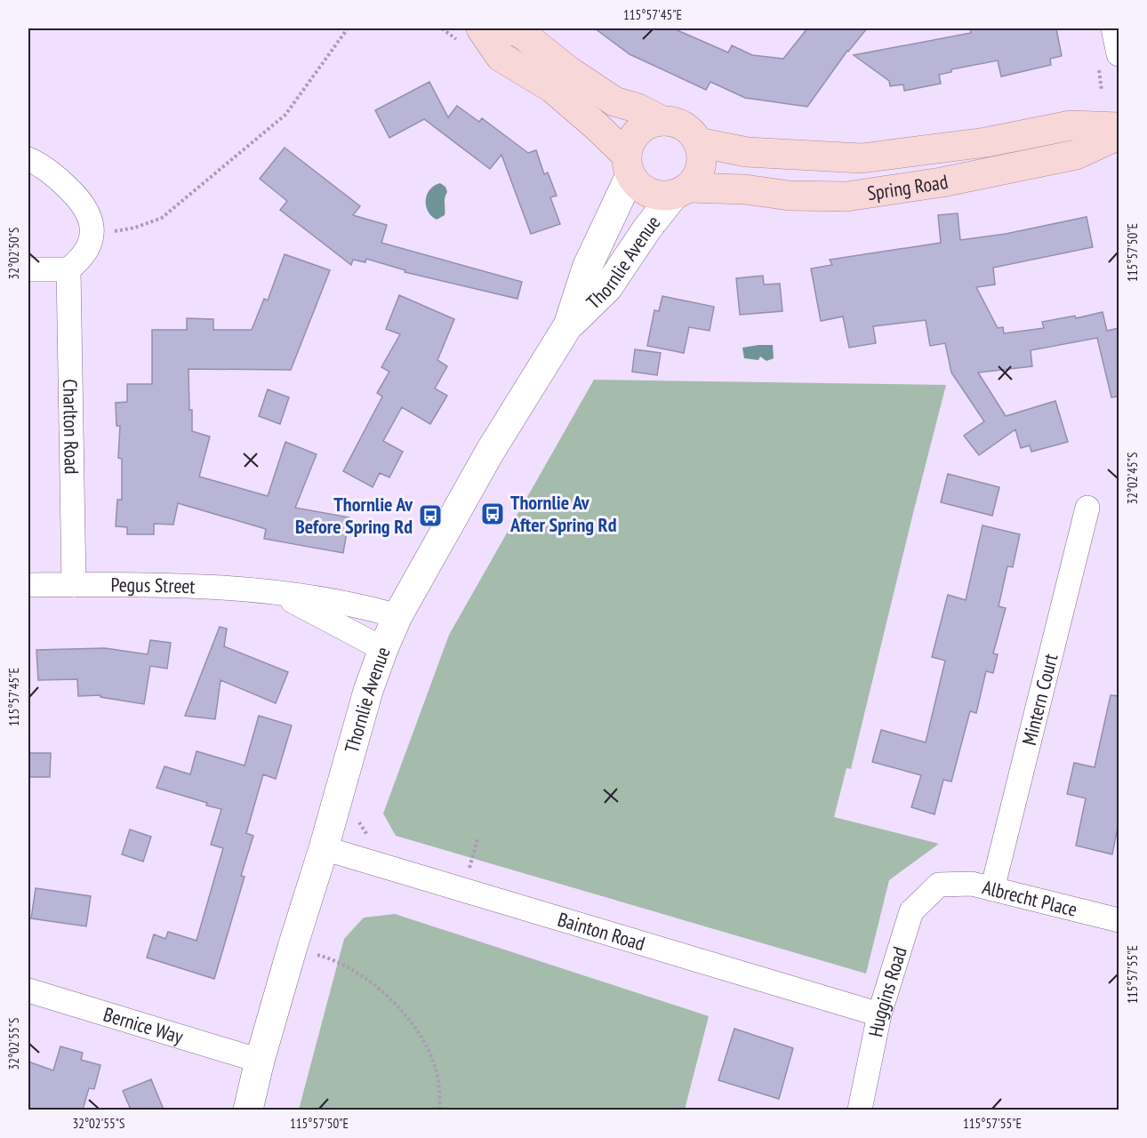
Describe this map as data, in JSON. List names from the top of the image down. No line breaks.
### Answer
{"streets":{"main road":["Spring Road","Thornlie Avenue"],"street":["Charlton Road","Pegus Street","Mintern Court","Albrecht Place","Bainton Road","Huggins Road","Bernice Way"]},"crossings":[["Spring Road","Thornlie Avenue"],["Thornlie Avenue","Pegus Street"],["Thornlie Avenue","Bainton Road"],["Thornlie Avenue","Bernice Way"],["Charlton Road","Pegus Street"],["Mintern Court","Albrecht Place"],["Albrecht Place","Huggins Road"],["Bainton Road","Huggins Road"]],"places":{"bus stop":["Thornlie Av After Spring Rd","Thornlie Av Before Spring Rd"]},"coordinates":["115°57'45\"E","115°57'50\"E","32°02'50\"S","32°02'45\"S","115°57'55\"E","32°02'55\"S"]}
